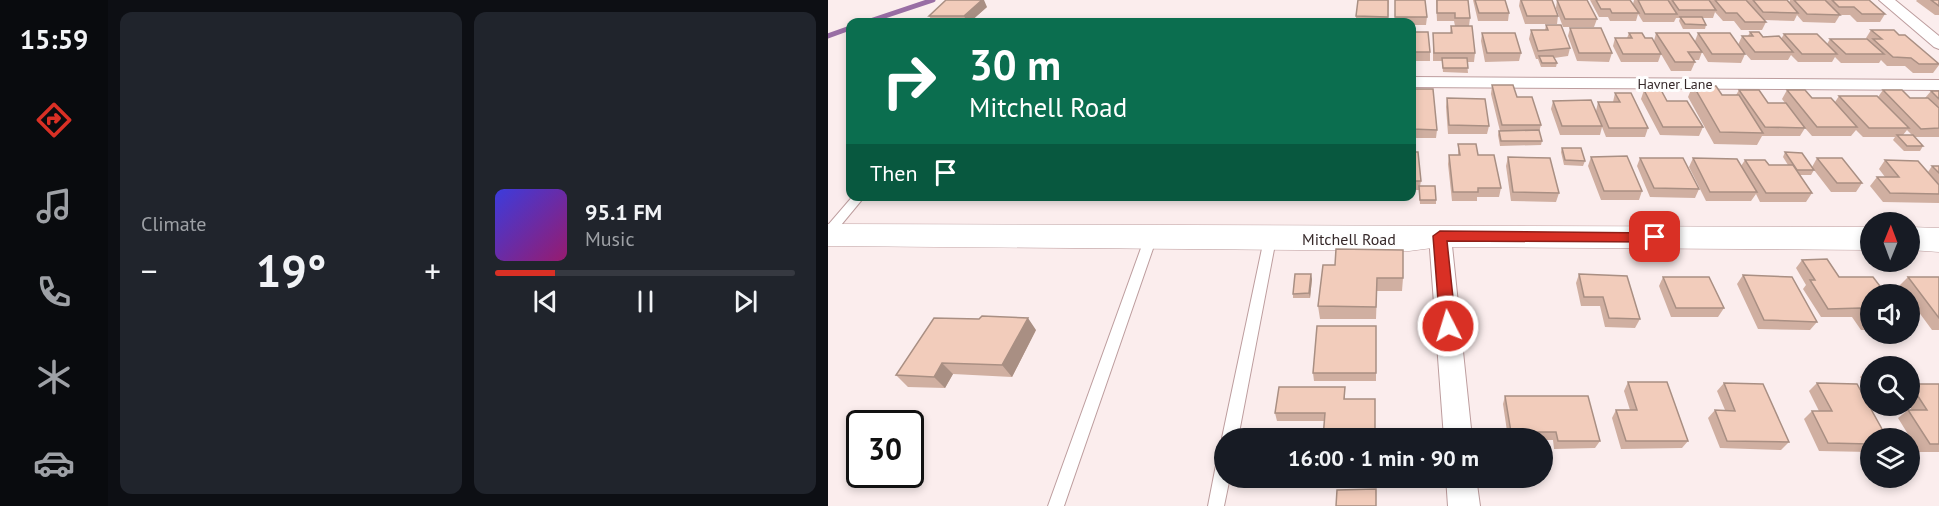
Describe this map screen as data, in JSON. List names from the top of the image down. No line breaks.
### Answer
{"streets":{"street":["Havner Lane","Mitchell Road"]},"north":"top","page":{"tabs":"15:59","tile":"Climate","turn":["30 m","Mitchell Road"],"then":"Then","song":["95.1 FM","Music"],"heat":["−","19°","+"],"limit":"30","trip":"16:00 · 1 min · 90 m"}}
